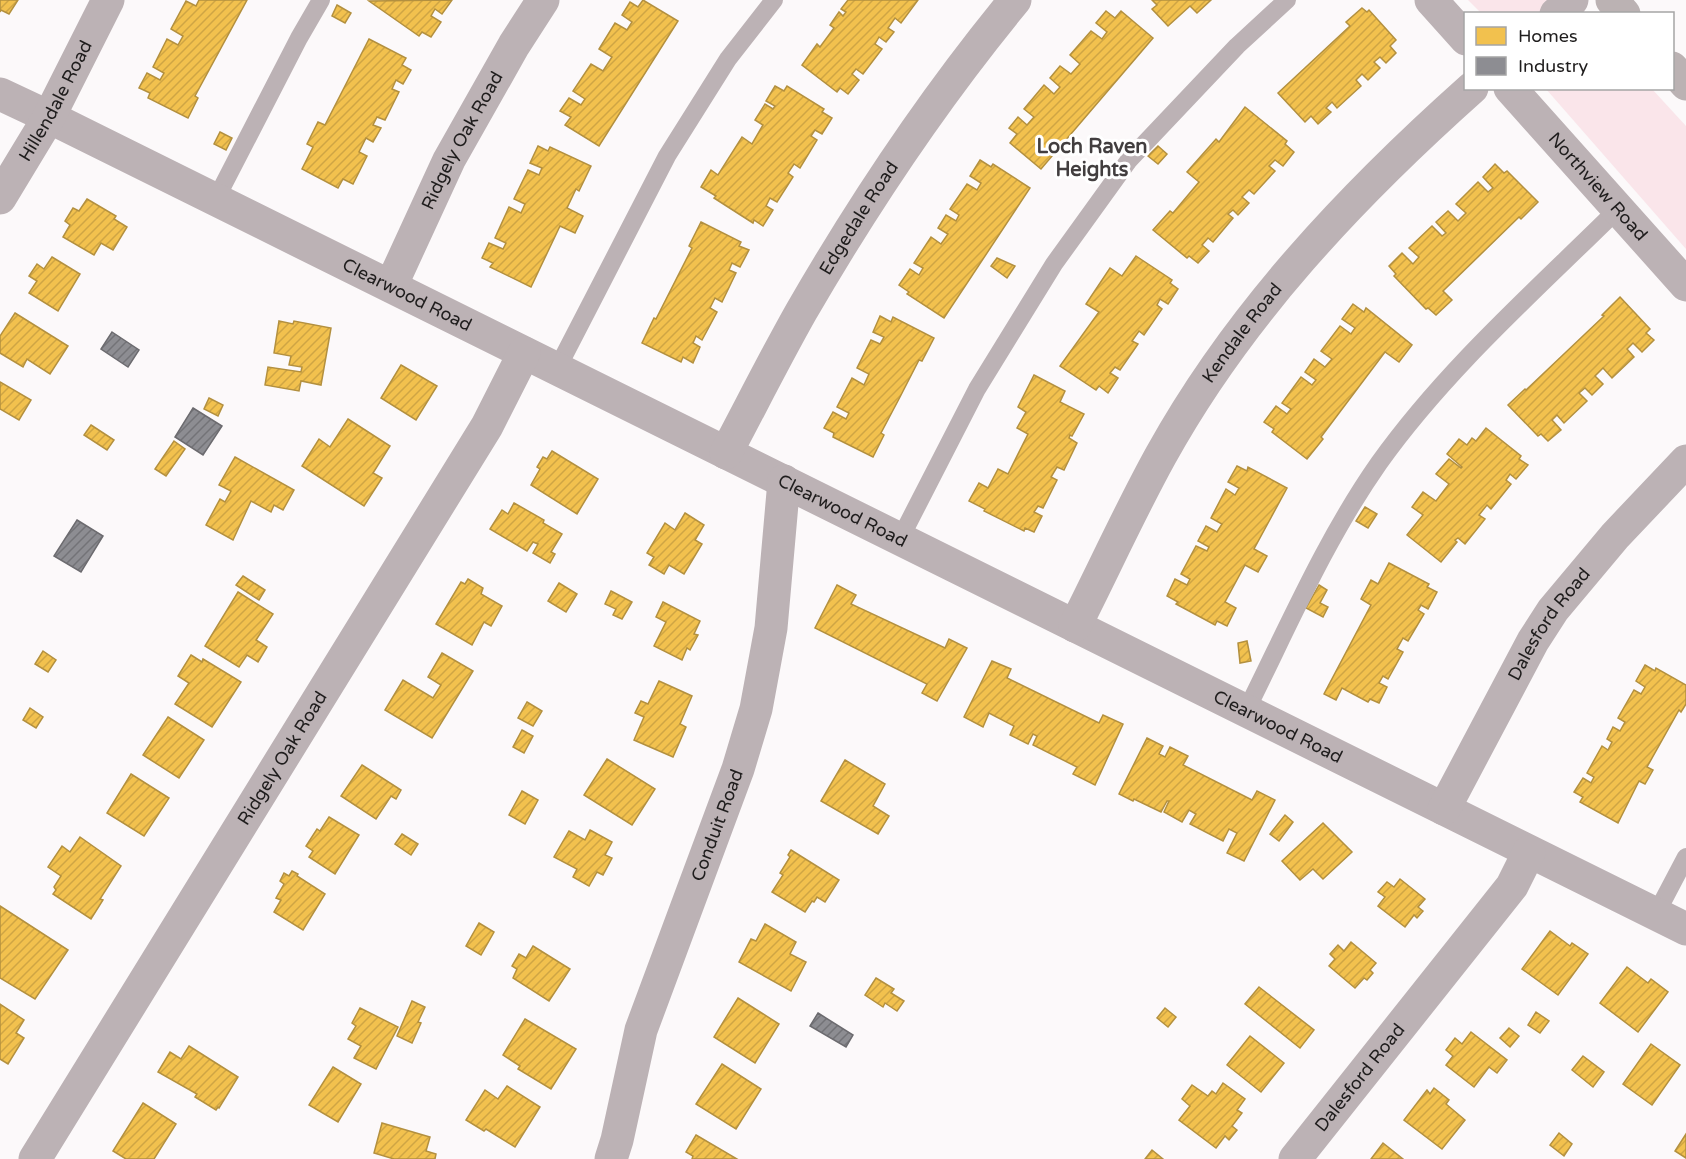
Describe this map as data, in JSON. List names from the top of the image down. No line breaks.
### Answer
{"streets":{"street":["Hillendale Road","Ridgely Oak Road","Northview Road","Edgedale Road","Clearwood Road","Kendale Road","Dalesford Road","Conduit Road"]},"crossings":[["Hillendale Road","Clearwood Road"],["Ridgely Oak Road","Clearwood Road"],["Edgedale Road","Clearwood Road"],["Clearwood Road","Kendale Road"],["Clearwood Road","Dalesford Road"],["Clearwood Road","Conduit Road"]],"districts":["Loch Raven Heights"],"legend":["Homes","Industry"]}
